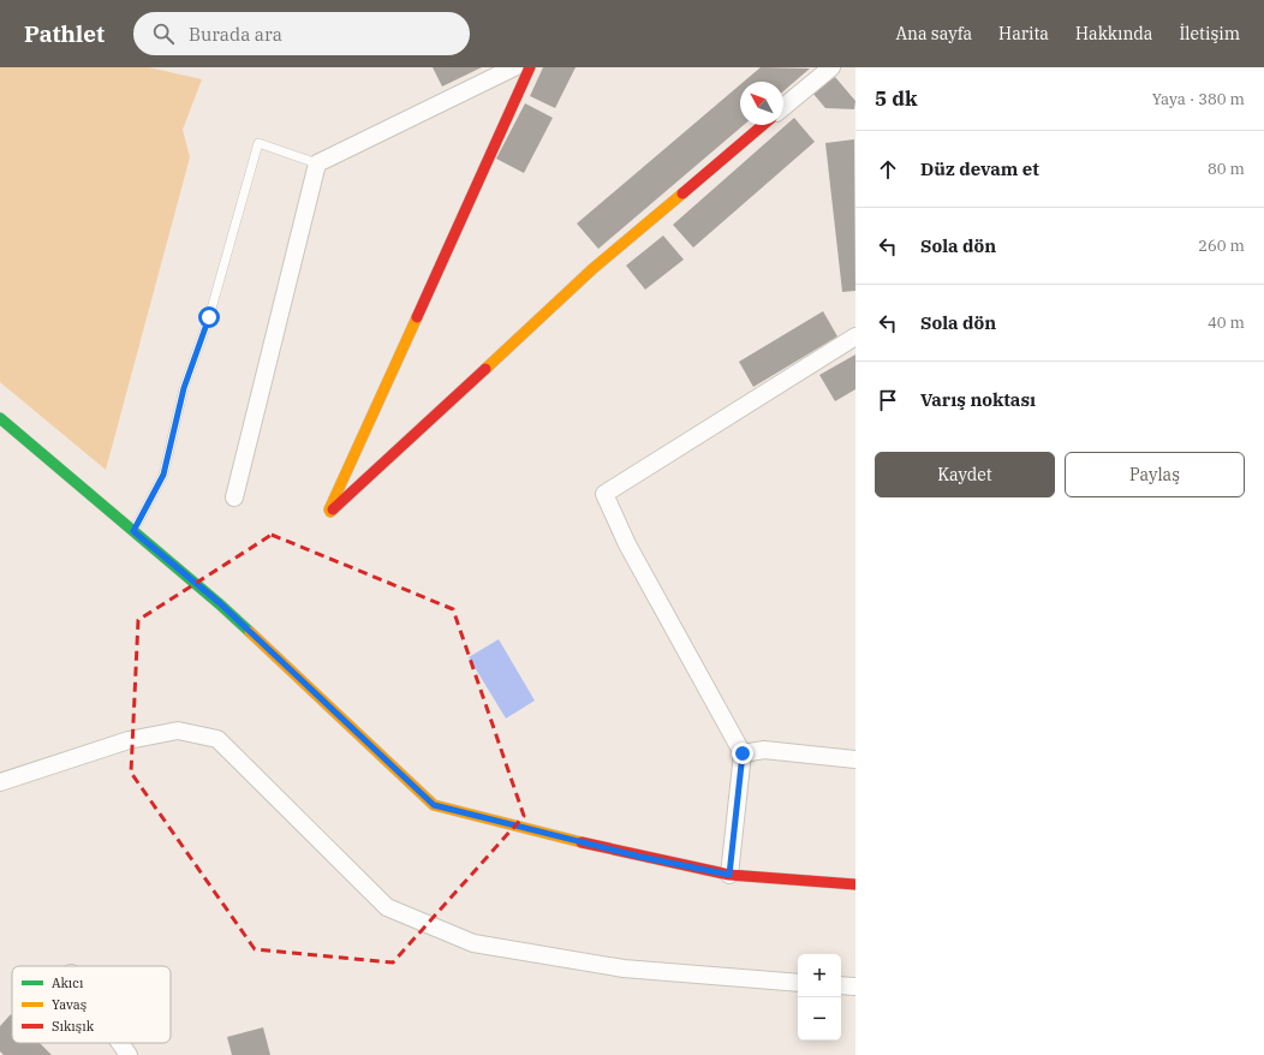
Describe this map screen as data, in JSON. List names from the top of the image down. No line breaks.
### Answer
{"legend":["Akıcı","Yavaş","Sıkışık"],"north":"top left","page":{"header":"Pathlet","search":"Burada ara","nav":["Ana sayfa","Harita","Hakkında","İletişim"],"heading":["5 dk","Yaya · 380 m"],"list":[["Düz devam et","80 m"],["Sola dön","260 m"],["Sola dön","40 m"],"Varış noktası"],"buttons":["Kaydet","Paylaş"],"map_buttons":["+","−"]}}
